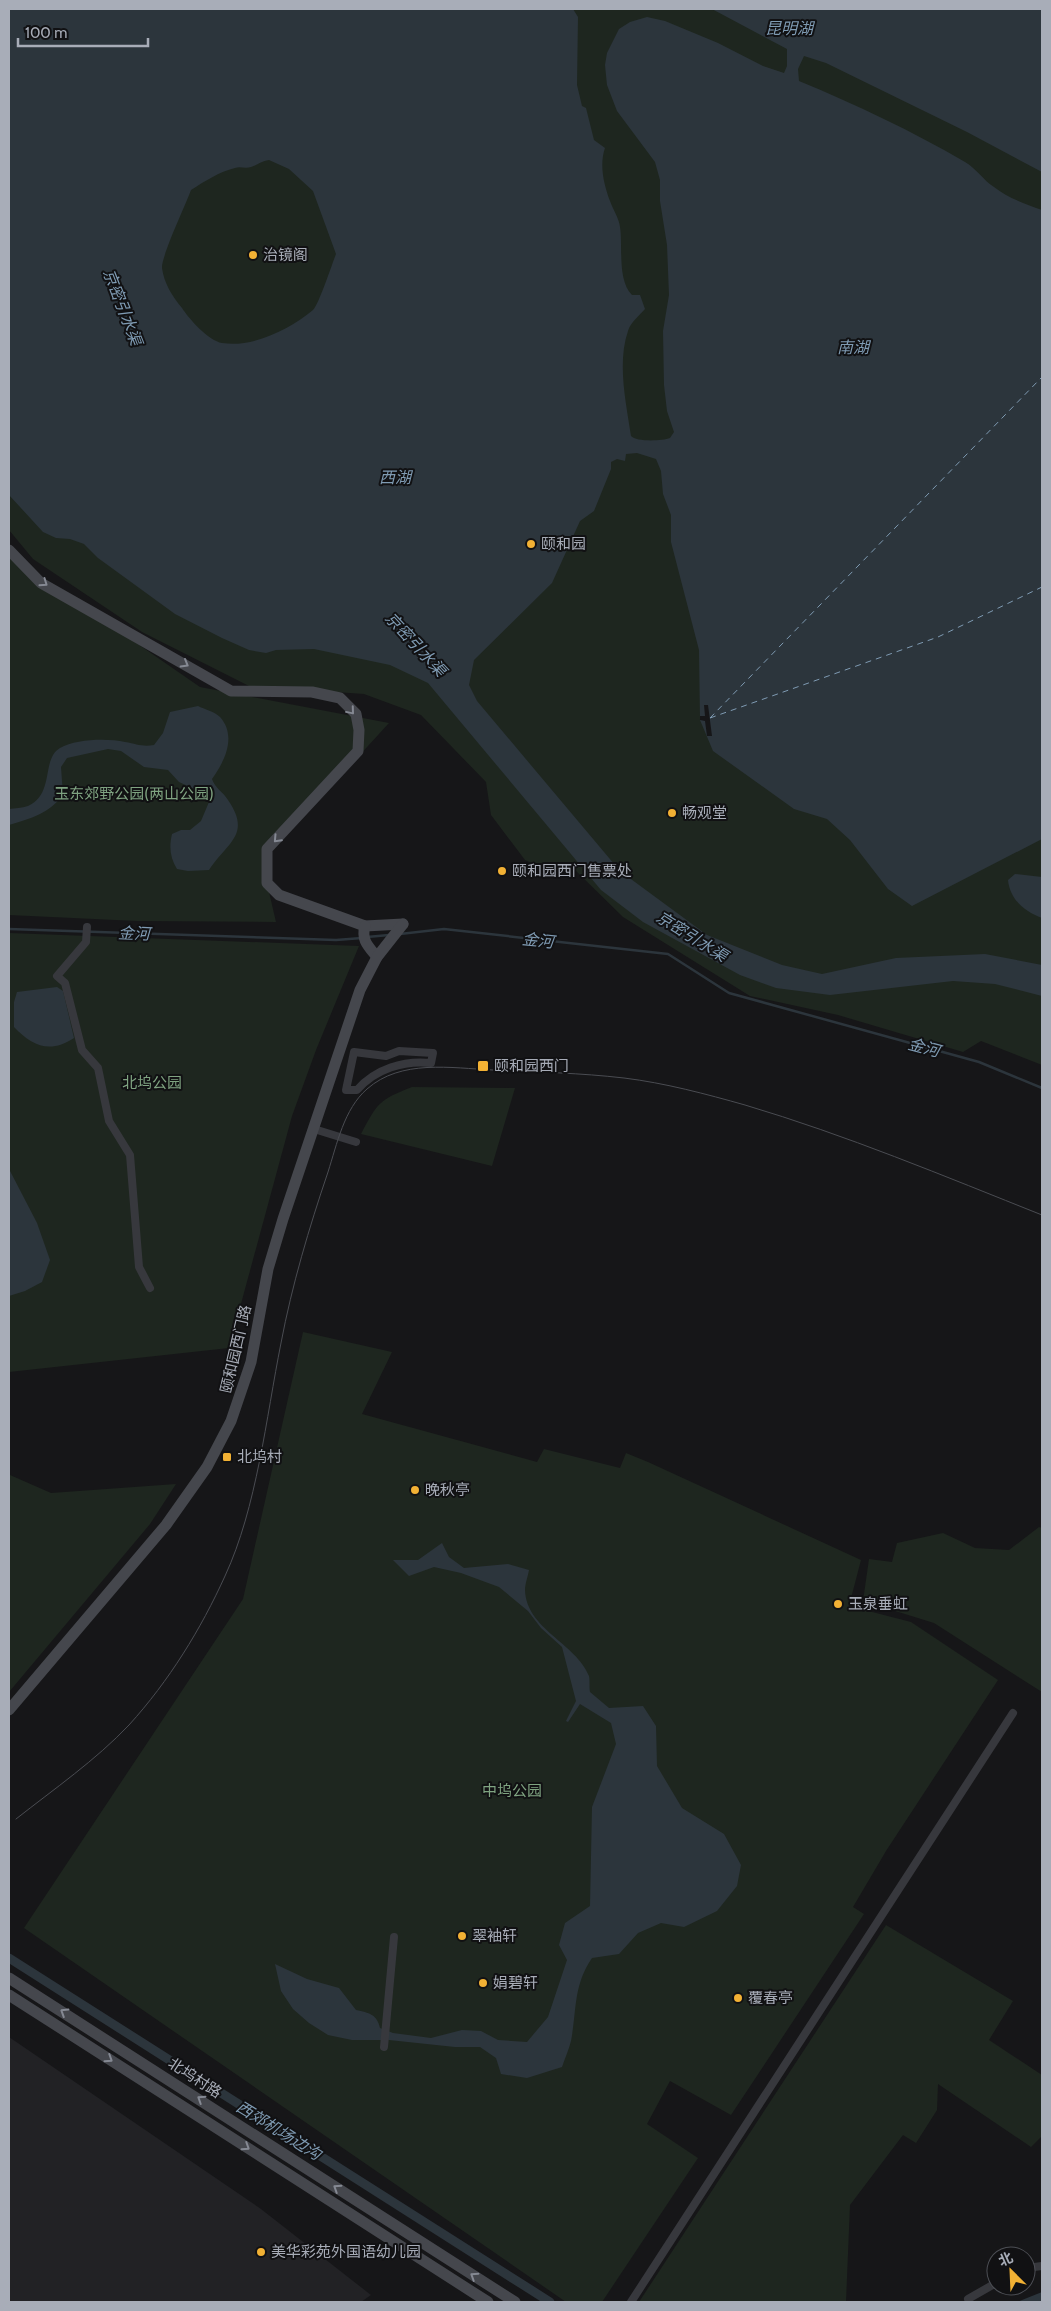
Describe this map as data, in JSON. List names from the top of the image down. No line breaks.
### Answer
{"streets":{"street":["颐和园西门路","北坞村路"]},"water":["昆明湖","京密引水渠","南湖","西湖","金河","西郊机场边沟"],"parks":["玉东郊野公园(两山公园)","北坞公园","中坞公园"],"places":{"other":["治镜阁","颐和园","畅观堂","颐和园西门售票处","晚秋亭","玉泉垂虹","翠袖轩","娟碧轩","覆春亭","美华彩苑外国语幼儿园"],"transit":["颐和园西门","北坞村"]},"scale_bar":"100 m","north":"top left"}
